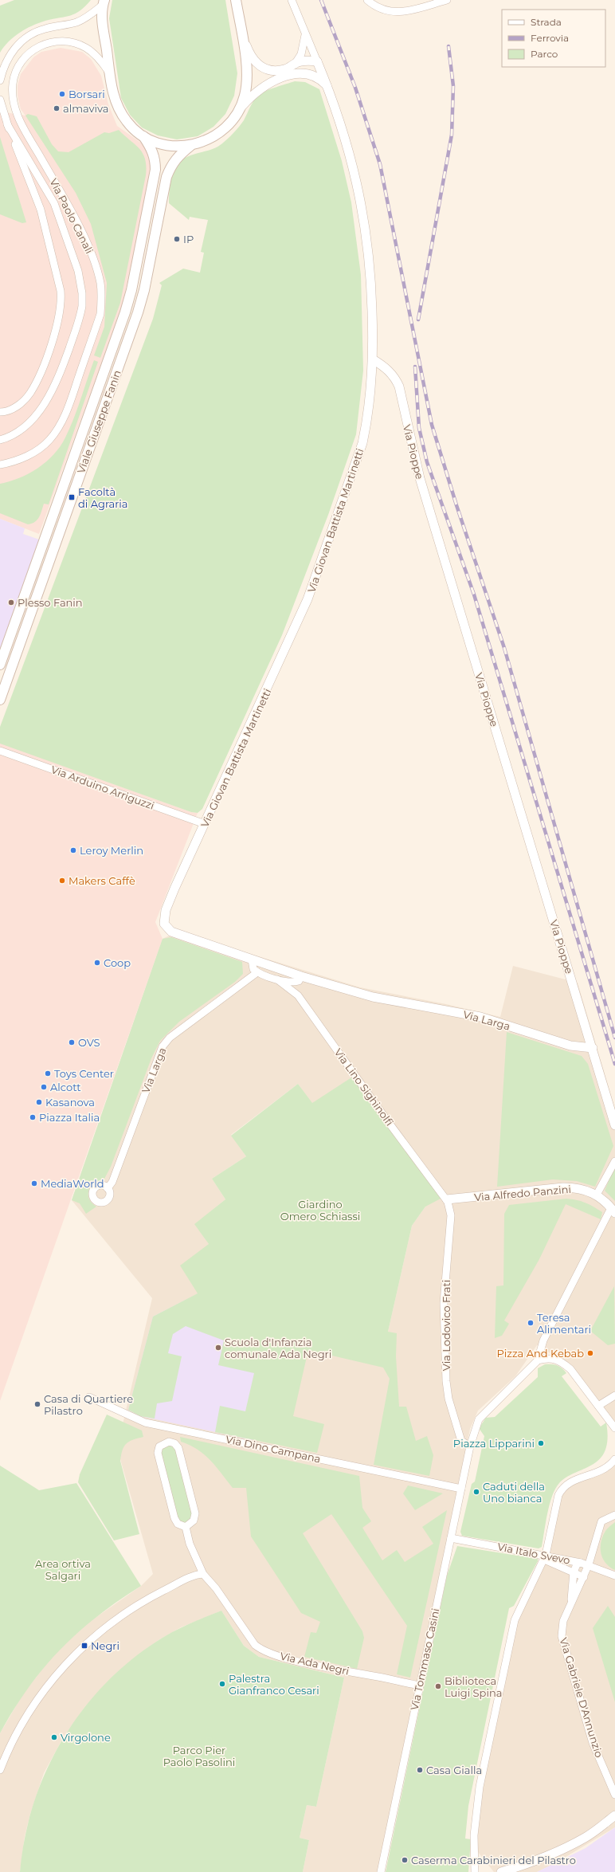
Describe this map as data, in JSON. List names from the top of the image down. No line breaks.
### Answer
{"streets":{"main road":["Viale Giuseppe Fanin"],"street":["Via Paolo Canali","Via Pioppe","Via Giovan Battista Martinetti","Via Arduino Arriguzzi","Via Larga","Via Lino Sighinolfi","Via Alfredo Panzini","Via Lodovico Frati","Via Dino Campana","Via Italo Svevo","Via Tommaso Casini","Via Ada Negri","Via Gabriele D'Annunzio"]},"crossings":[["Via Pioppe","Via Giovan Battista Martinetti"],["Via Pioppe","Via Larga"],["Via Giovan Battista Martinetti","Via Arduino Arriguzzi"],["Via Giovan Battista Martinetti","Via Larga"],["Via Lino Sighinolfi","Via Alfredo Panzini"],["Via Lino Sighinolfi","Via Lodovico Frati"],["Via Alfredo Panzini","Via Lodovico Frati"],["Via Lodovico Frati","Via Tommaso Casini"],["Via Dino Campana","Via Tommaso Casini"],["Via Italo Svevo","Via Tommaso Casini"],["Via Italo Svevo","Via Gabriele D'Annunzio"],["Via Tommaso Casini","Via Ada Negri"]],"parks":["Giardino Omero Schiassi","Area ortiva Salgari","Parco Pier Paolo Pasolini"],"places":{"other":["Borsari","almaviva","IP","Plesso Fanin","Leroy Merlin","Makers Caffè","Coop","OVS","Toys Center","Alcott","Kasanova","Piazza Italia","MediaWorld","Teresa Alimentari","Scuola d'Infanzia comunale Ada Negri","Pizza And Kebab","Casa di Quartiere Pilastro","Piazza Lipparini","Caduti della Uno bianca","Palestra Gianfranco Cesari","Biblioteca Luigi Spina","Virgolone","Casa Gialla","Caserma Carabinieri del Pilastro"],"transit":["Facoltà di Agraria","Negri"]},"legend":["Strada","Ferrovia","Parco"]}
